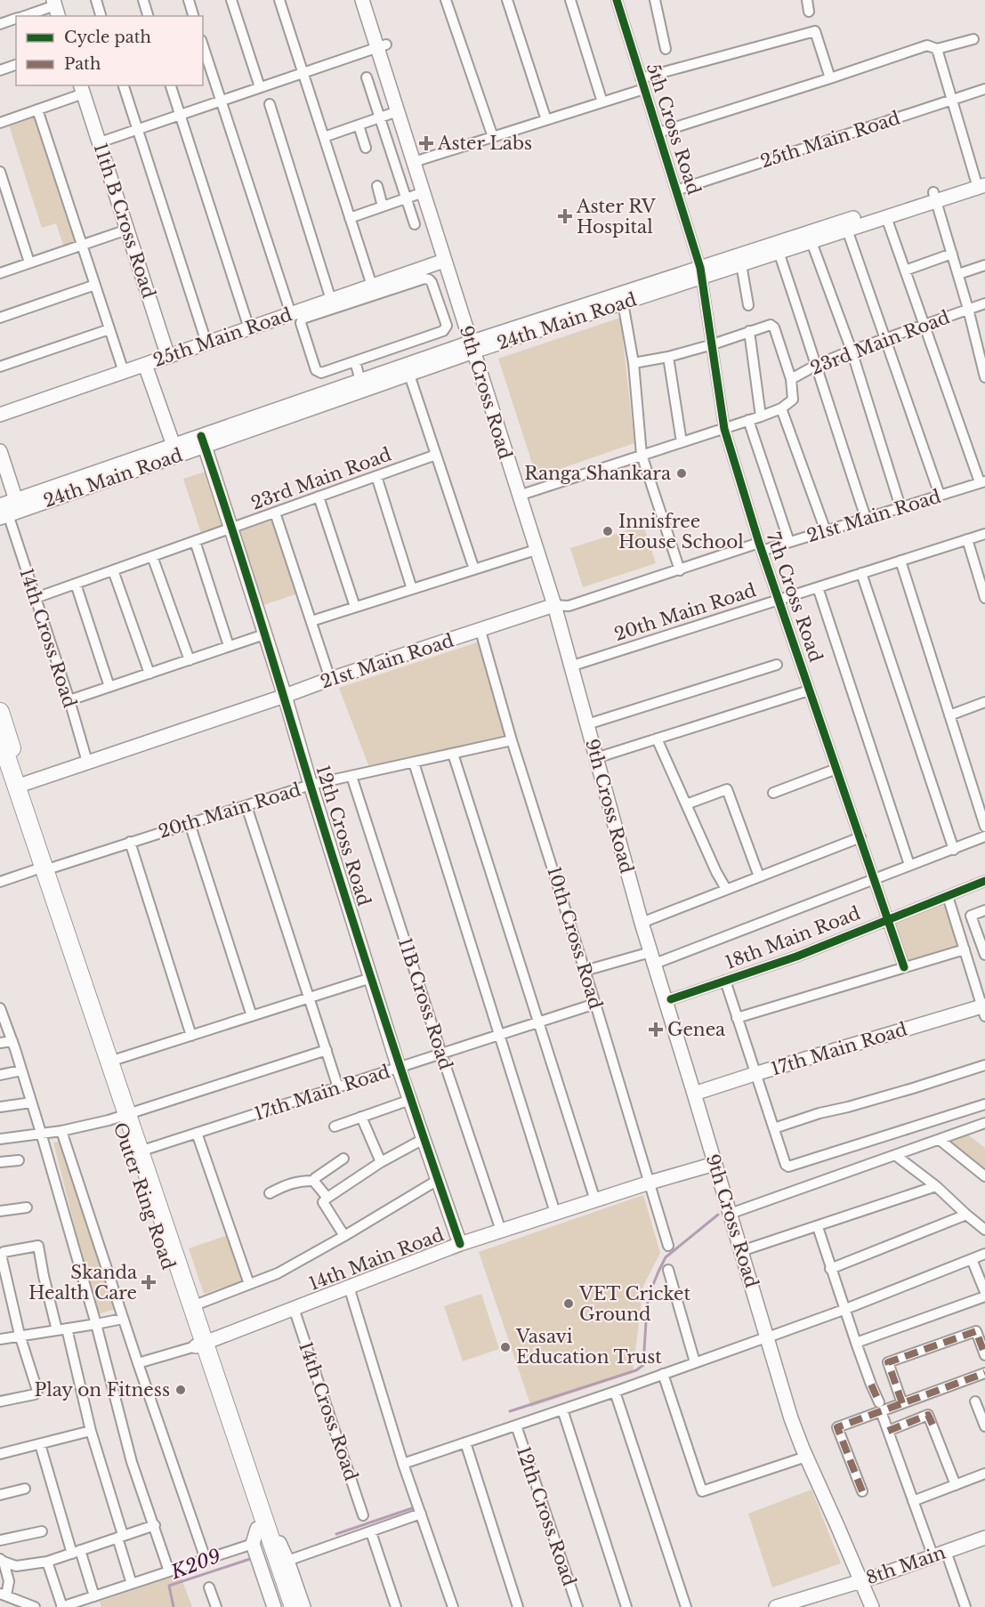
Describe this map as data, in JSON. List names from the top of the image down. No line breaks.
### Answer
{"streets":{"highway":["Outer Ring Road"],"main road":["25th Main Road","11th B Cross Road","24th Main Road","9th Cross Road","21st Main Road","12th Cross Road","17th Main Road","14th Main Road","8th Main"],"street":["5th Cross Road","23rd Main Road","7th Cross Road","20th Main Road","14th Cross Road","10th Cross Road","18th Main Road","11B Cross Road"]},"crossings":[["5th Cross Road","25th Main Road"],["5th Cross Road","24th Main Road"],["5th Cross Road","7th Cross Road"],["25th Main Road","11th B Cross Road"],["25th Main Road","9th Cross Road"],["24th Main Road","9th Cross Road"],["24th Main Road","7th Cross Road"],["24th Main Road","14th Cross Road"],["24th Main Road","12th Cross Road"],["23rd Main Road","14th Cross Road"],["23rd Main Road","12th Cross Road"],["9th Cross Road","21st Main Road"],["9th Cross Road","20th Main Road"],["9th Cross Road","18th Main Road"],["9th Cross Road","17th Main Road"],["9th Cross Road","14th Main Road"],["9th Cross Road","8th Main"],["21st Main Road","7th Cross Road"],["21st Main Road","14th Cross Road"],["21st Main Road","12th Cross Road"],["21st Main Road","10th Cross Road"],["21st Main Road","Outer Ring Road"],["7th Cross Road","20th Main Road"],["7th Cross Road","18th Main Road"],["20th Main Road","12th Cross Road"],["20th Main Road","10th Cross Road"],["20th Main Road","11B Cross Road"],["20th Main Road","Outer Ring Road"],["14th Cross Road","14th Main Road"],["12th Cross Road","17th Main Road"],["12th Cross Road","14th Main Road"],["10th Cross Road","17th Main Road"],["10th Cross Road","14th Main Road"],["11B Cross Road","17th Main Road"],["11B Cross Road","14th Main Road"],["17th Main Road","Outer Ring Road"],["Outer Ring Road","14th Main Road"]],"water":["K209"],"places":{"health":["Aster Labs","Aster RV Hospital","Genea","Skanda Health Care"],"other":["Ranga Shankara","Innisfree House School","VET Cricket Ground","Vasavi Education Trust","Play on Fitness"]},"legend":["Cycle path","Path"]}
